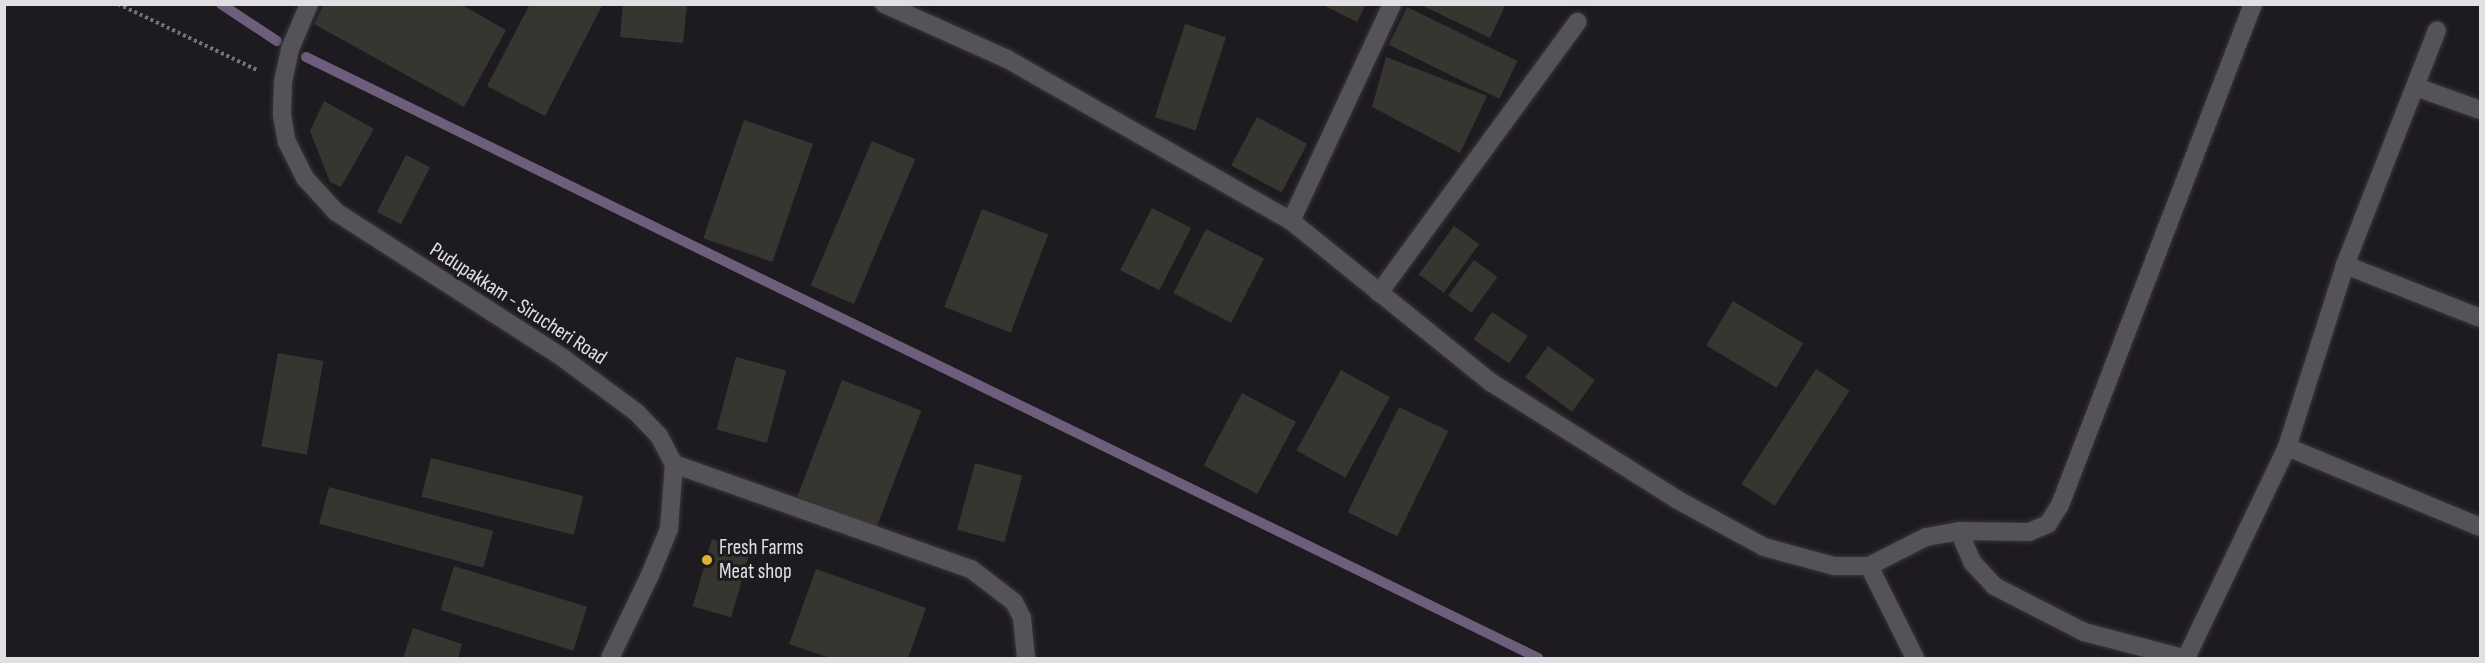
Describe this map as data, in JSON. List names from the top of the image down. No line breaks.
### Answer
{"streets":{"street":["Pudupakkam - Sirucheri Road"]},"places":["Fresh Farms Meat shop"]}
